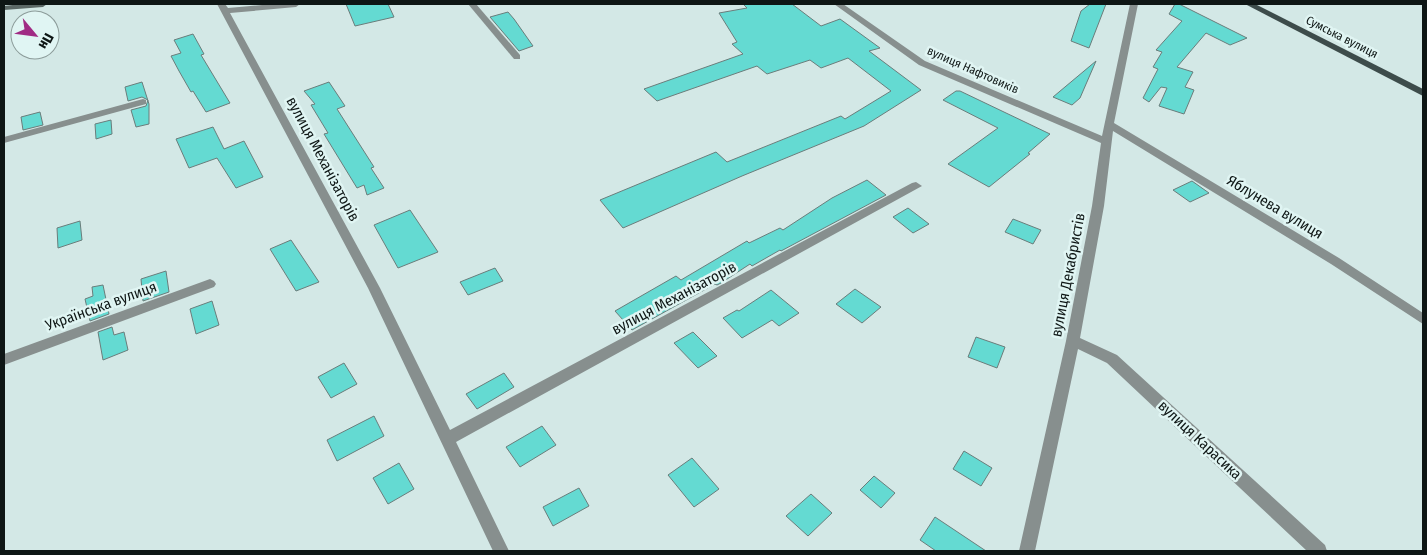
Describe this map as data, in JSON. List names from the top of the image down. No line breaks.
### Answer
{"streets":{"main road":["Сумська вулиця"],"street":["вулиця Нафтовиків","вулиця Механізаторів","Яблунева вулиця","вулиця Декабристів","Українська вулиця","вулиця Карасика"]},"crossings":[["вулиця Нафтовиків","вулиця Декабристів"],["Яблунева вулиця","вулиця Декабристів"],["вулиця Декабристів","вулиця Карасика"]],"north":"bottom right"}
